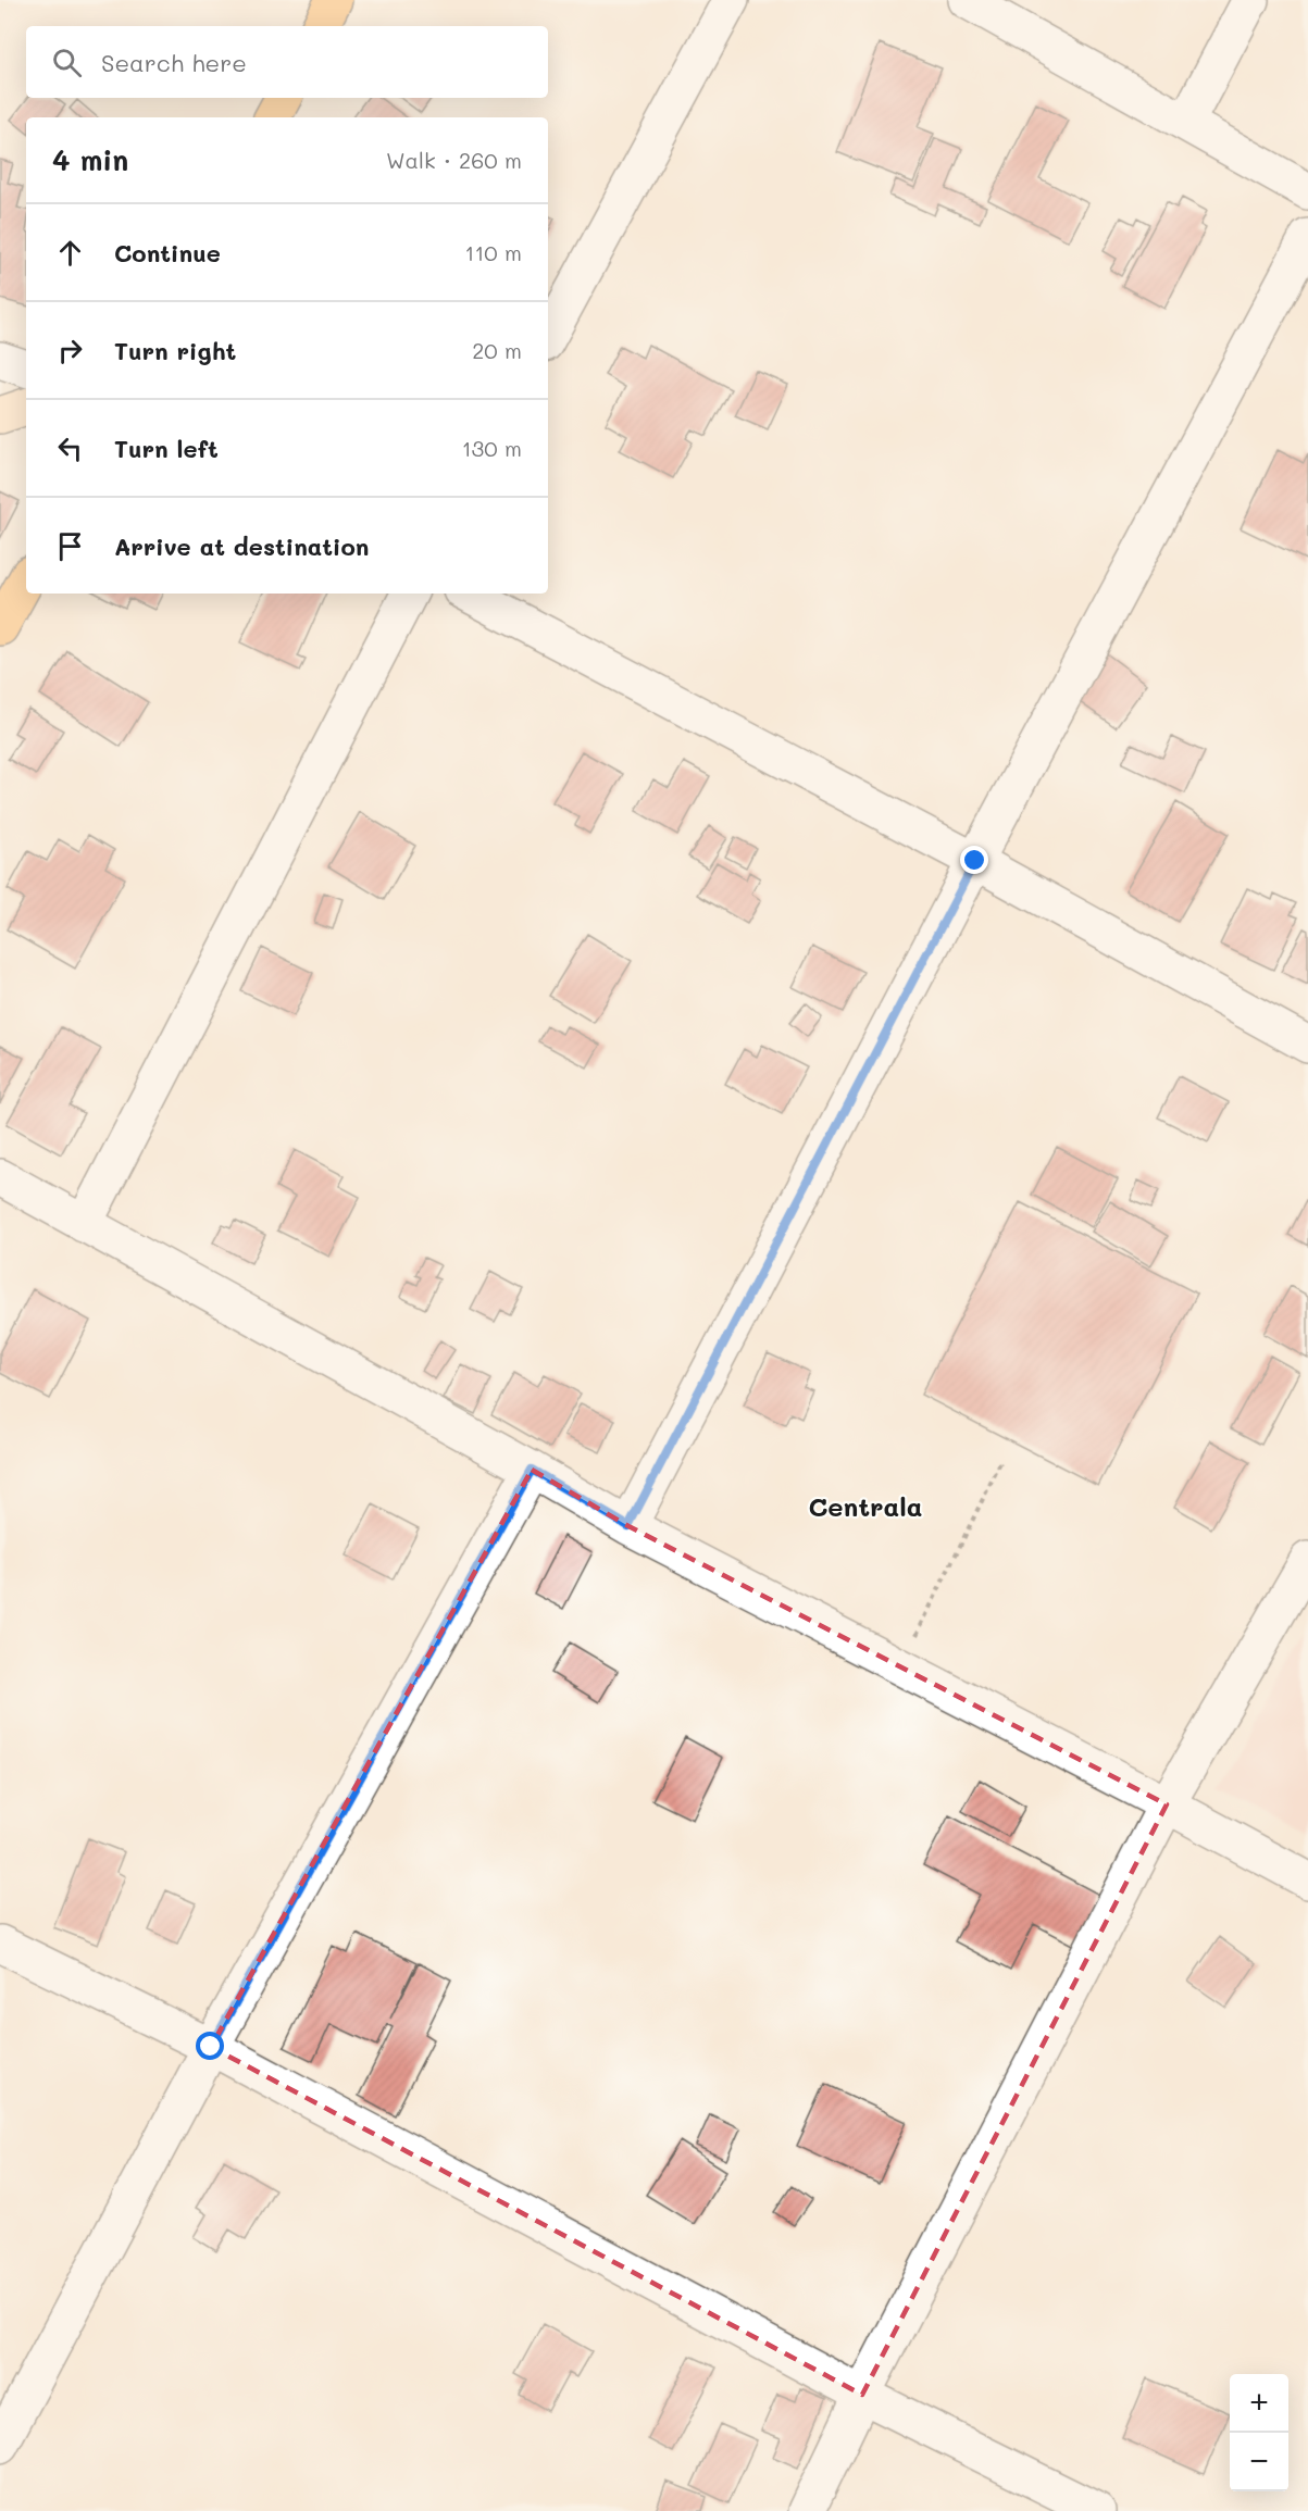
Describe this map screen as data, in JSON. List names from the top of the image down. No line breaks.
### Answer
{"districts":["Centrala"],"page":{"search":"Search here","heading":["4 min","Walk · 260 m"],"list":[["Continue","110 m"],["Turn right","20 m"],["Turn left","130 m"],"Arrive at destination"],"map_buttons":["+","−"]}}
